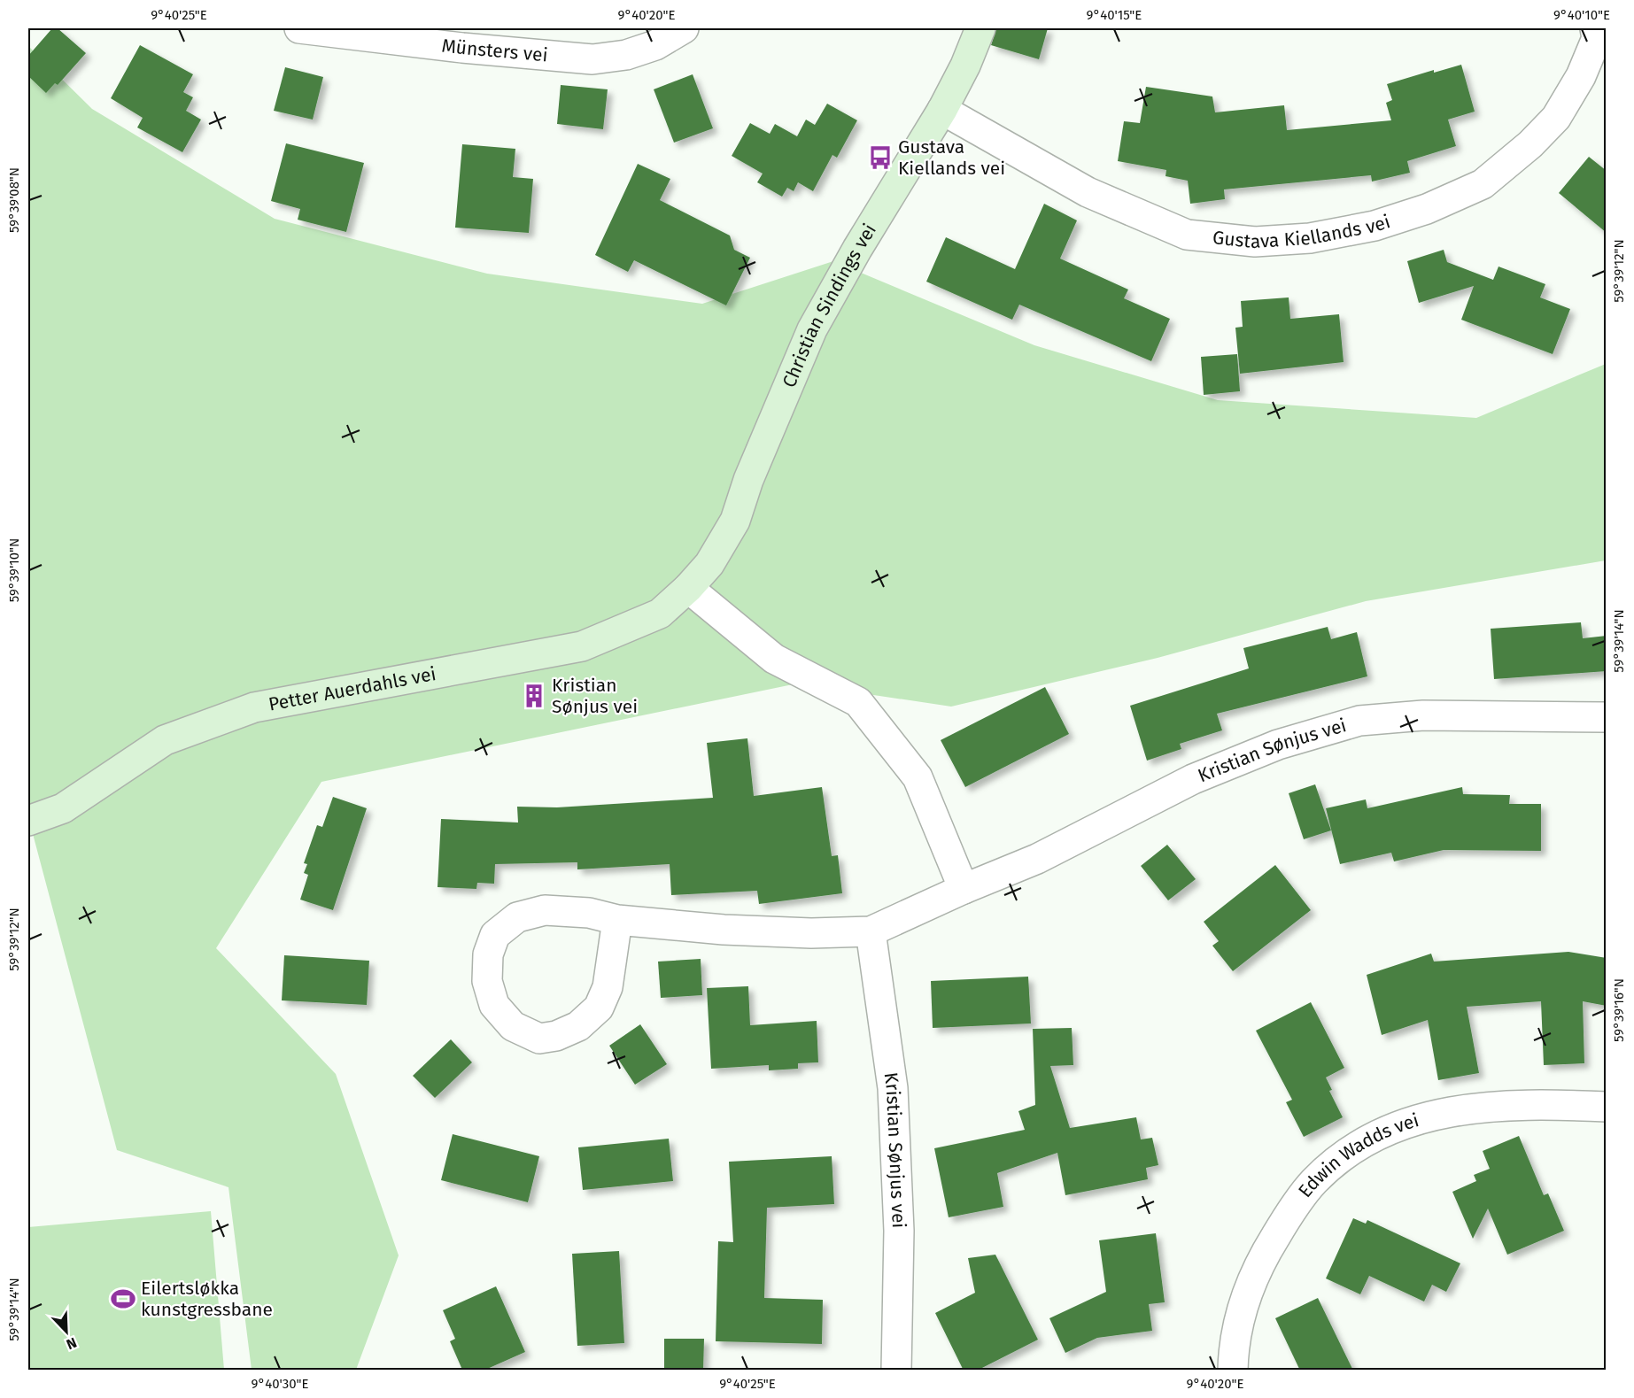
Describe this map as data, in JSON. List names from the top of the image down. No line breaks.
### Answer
{"streets":{"street":["Münsters vei","Gustava Kiellands vei","Christian Sindings vei","Petter Auerdahls vei","Kristian Sønjus vei","Edwin Wadds vei"]},"crossings":[["Gustava Kiellands vei","Christian Sindings vei"],["Christian Sindings vei","Petter Auerdahls vei"]],"places":{"bus stop":["Gustava Kiellands vei"],"building":["Kristian Sønjus vei"],"sports":["Eilertsløkka kunstgressbane"]},"north":"bottom right","coordinates":["9°40'25\"E","9°40'20\"E","9°40'15\"E","9°40'10\"E","59°39'08\"N","59°39'12\"N","59°39'10\"N","59°39'14\"N","59°39'16\"N","9°40'30\"E"]}
